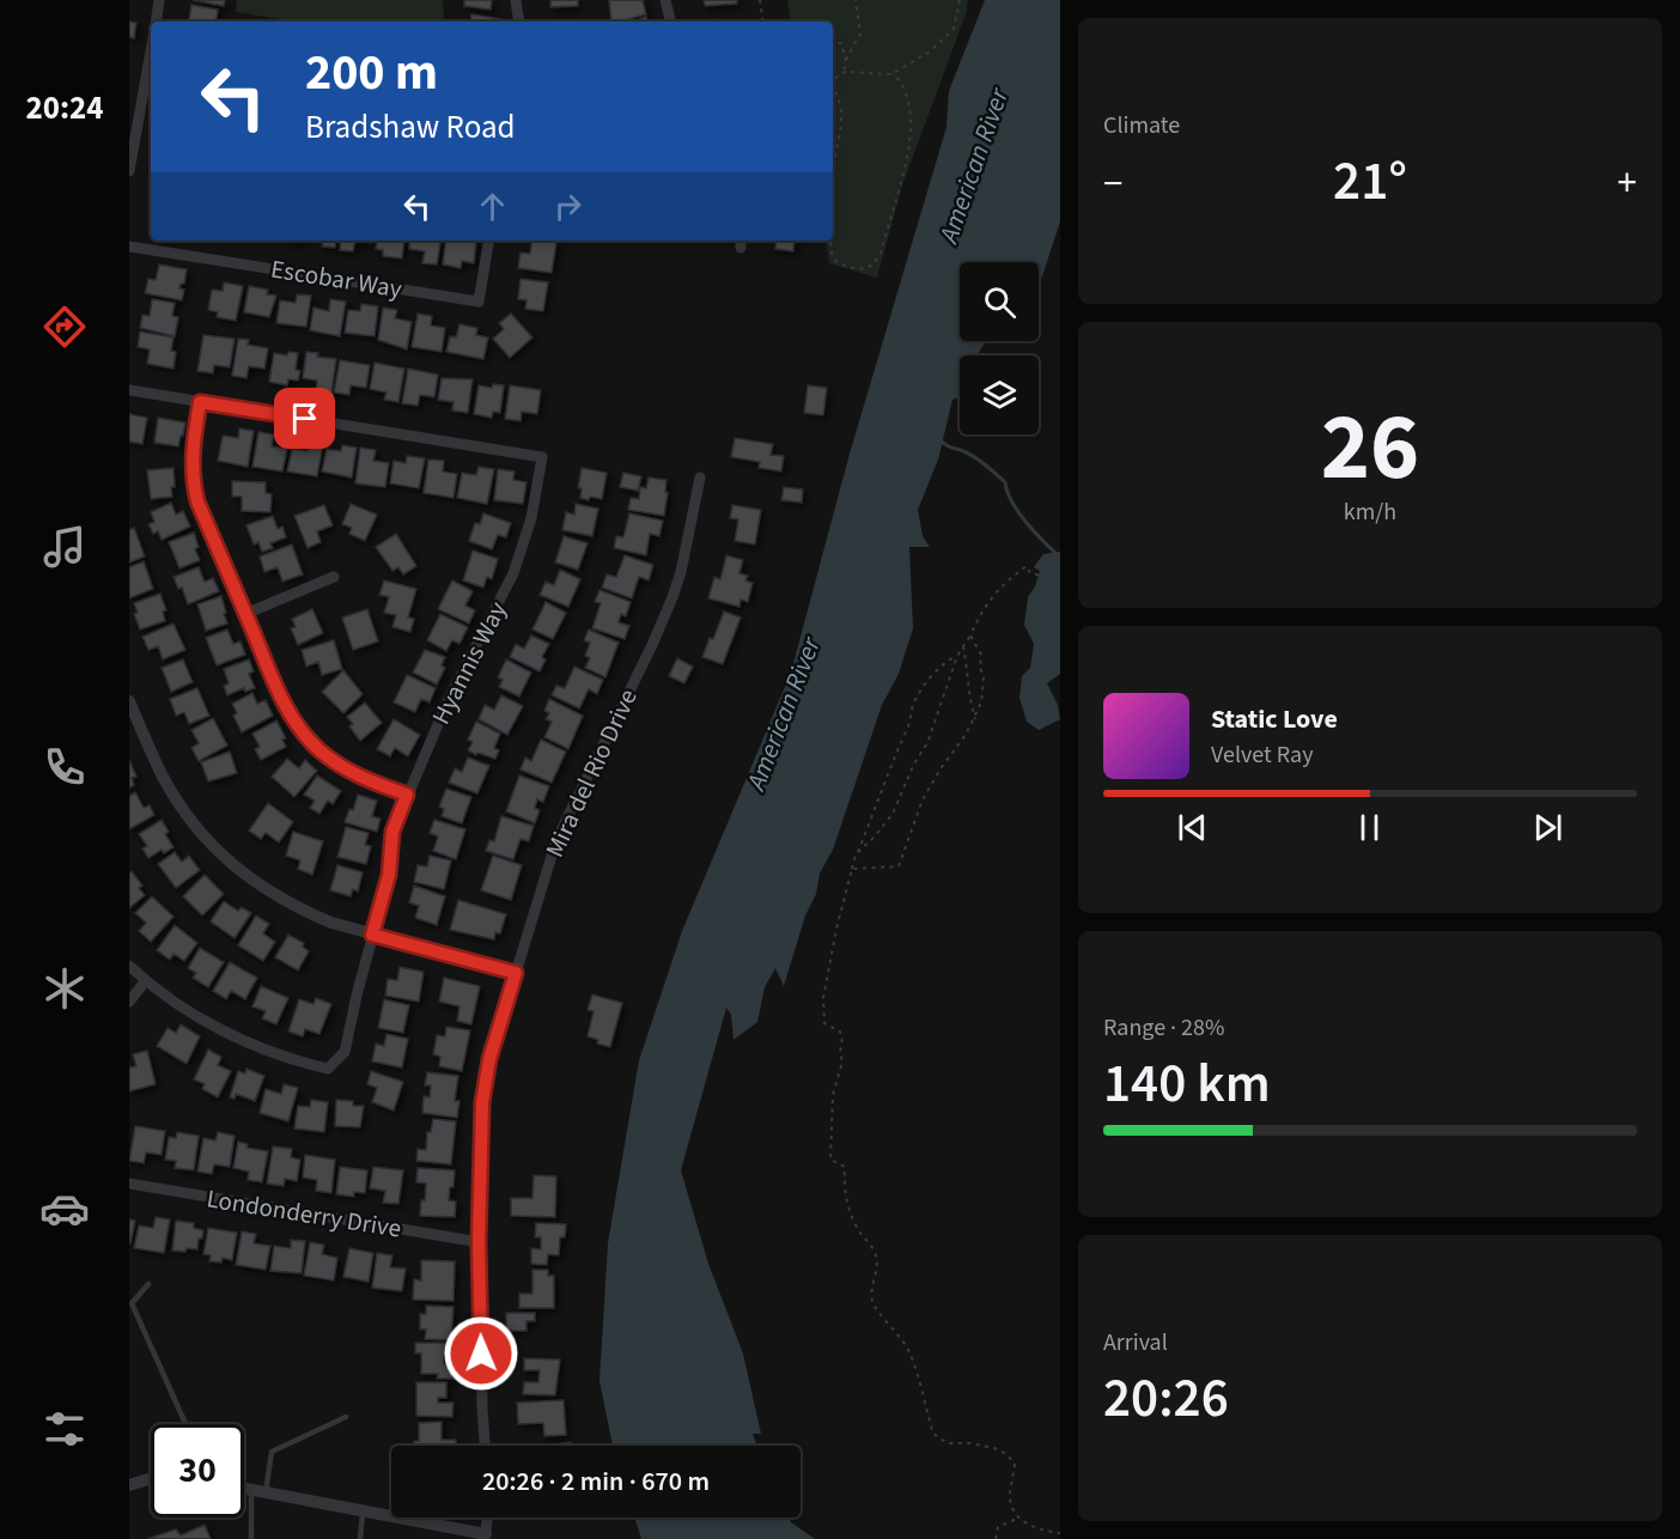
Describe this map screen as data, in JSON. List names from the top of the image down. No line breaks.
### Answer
{"streets":{"street":["Escobar Way","Hyannis Way","Mira del Rio Drive","Londonderry Drive"]},"crossings":[["Mira del Rio Drive","Londonderry Drive"]],"water":["American River"],"page":{"tabs":"20:24","tile":["Climate",["26","km/h"],["Range · 28%","140 km"],["Arrival","20:26"]],"turn":["200 m","Bradshaw Road"],"heat":["−","21°","+"],"song":["Static Love","Velvet Ray"],"limit":"30","trip":"20:26 · 2 min · 670 m"}}
